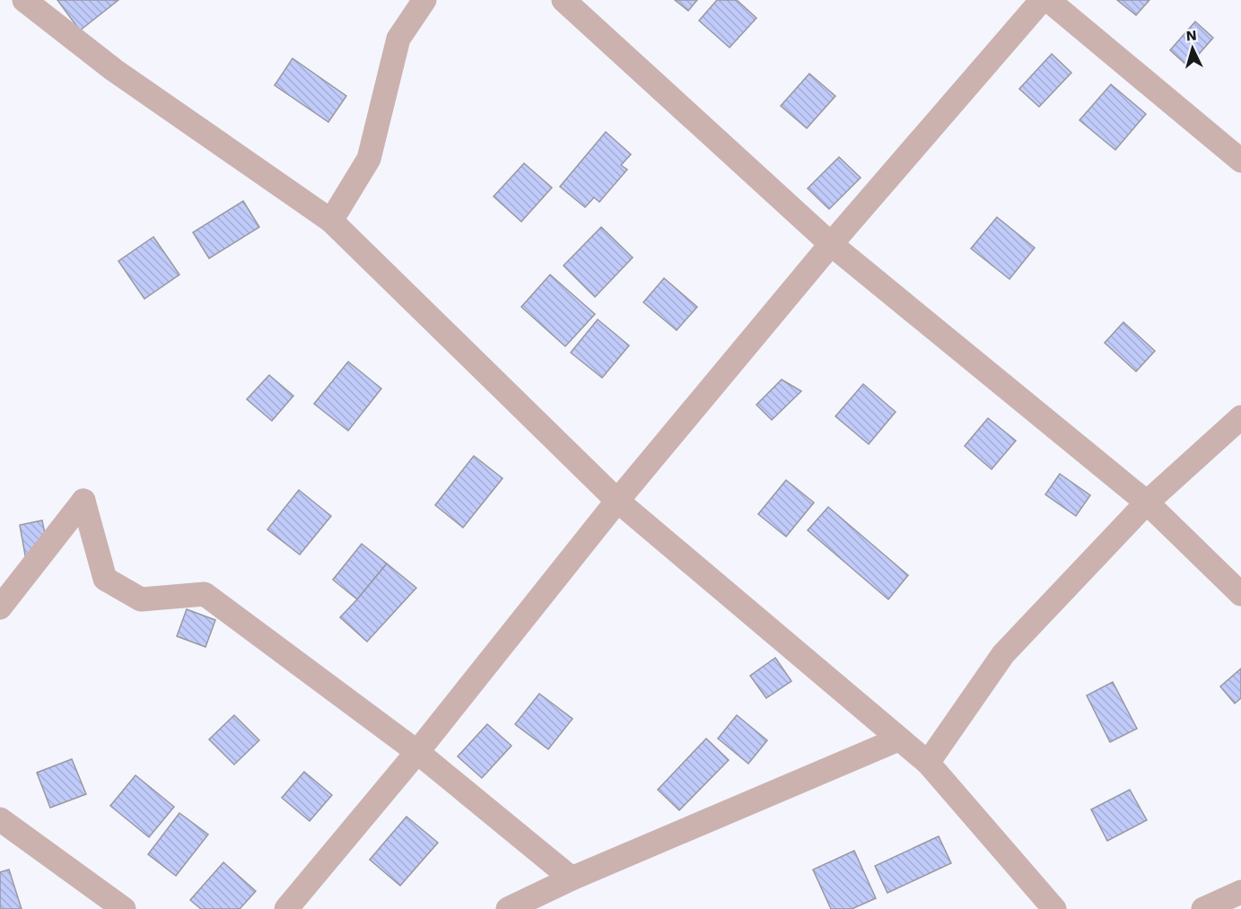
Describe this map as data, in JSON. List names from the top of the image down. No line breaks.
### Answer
{"north":"top"}
